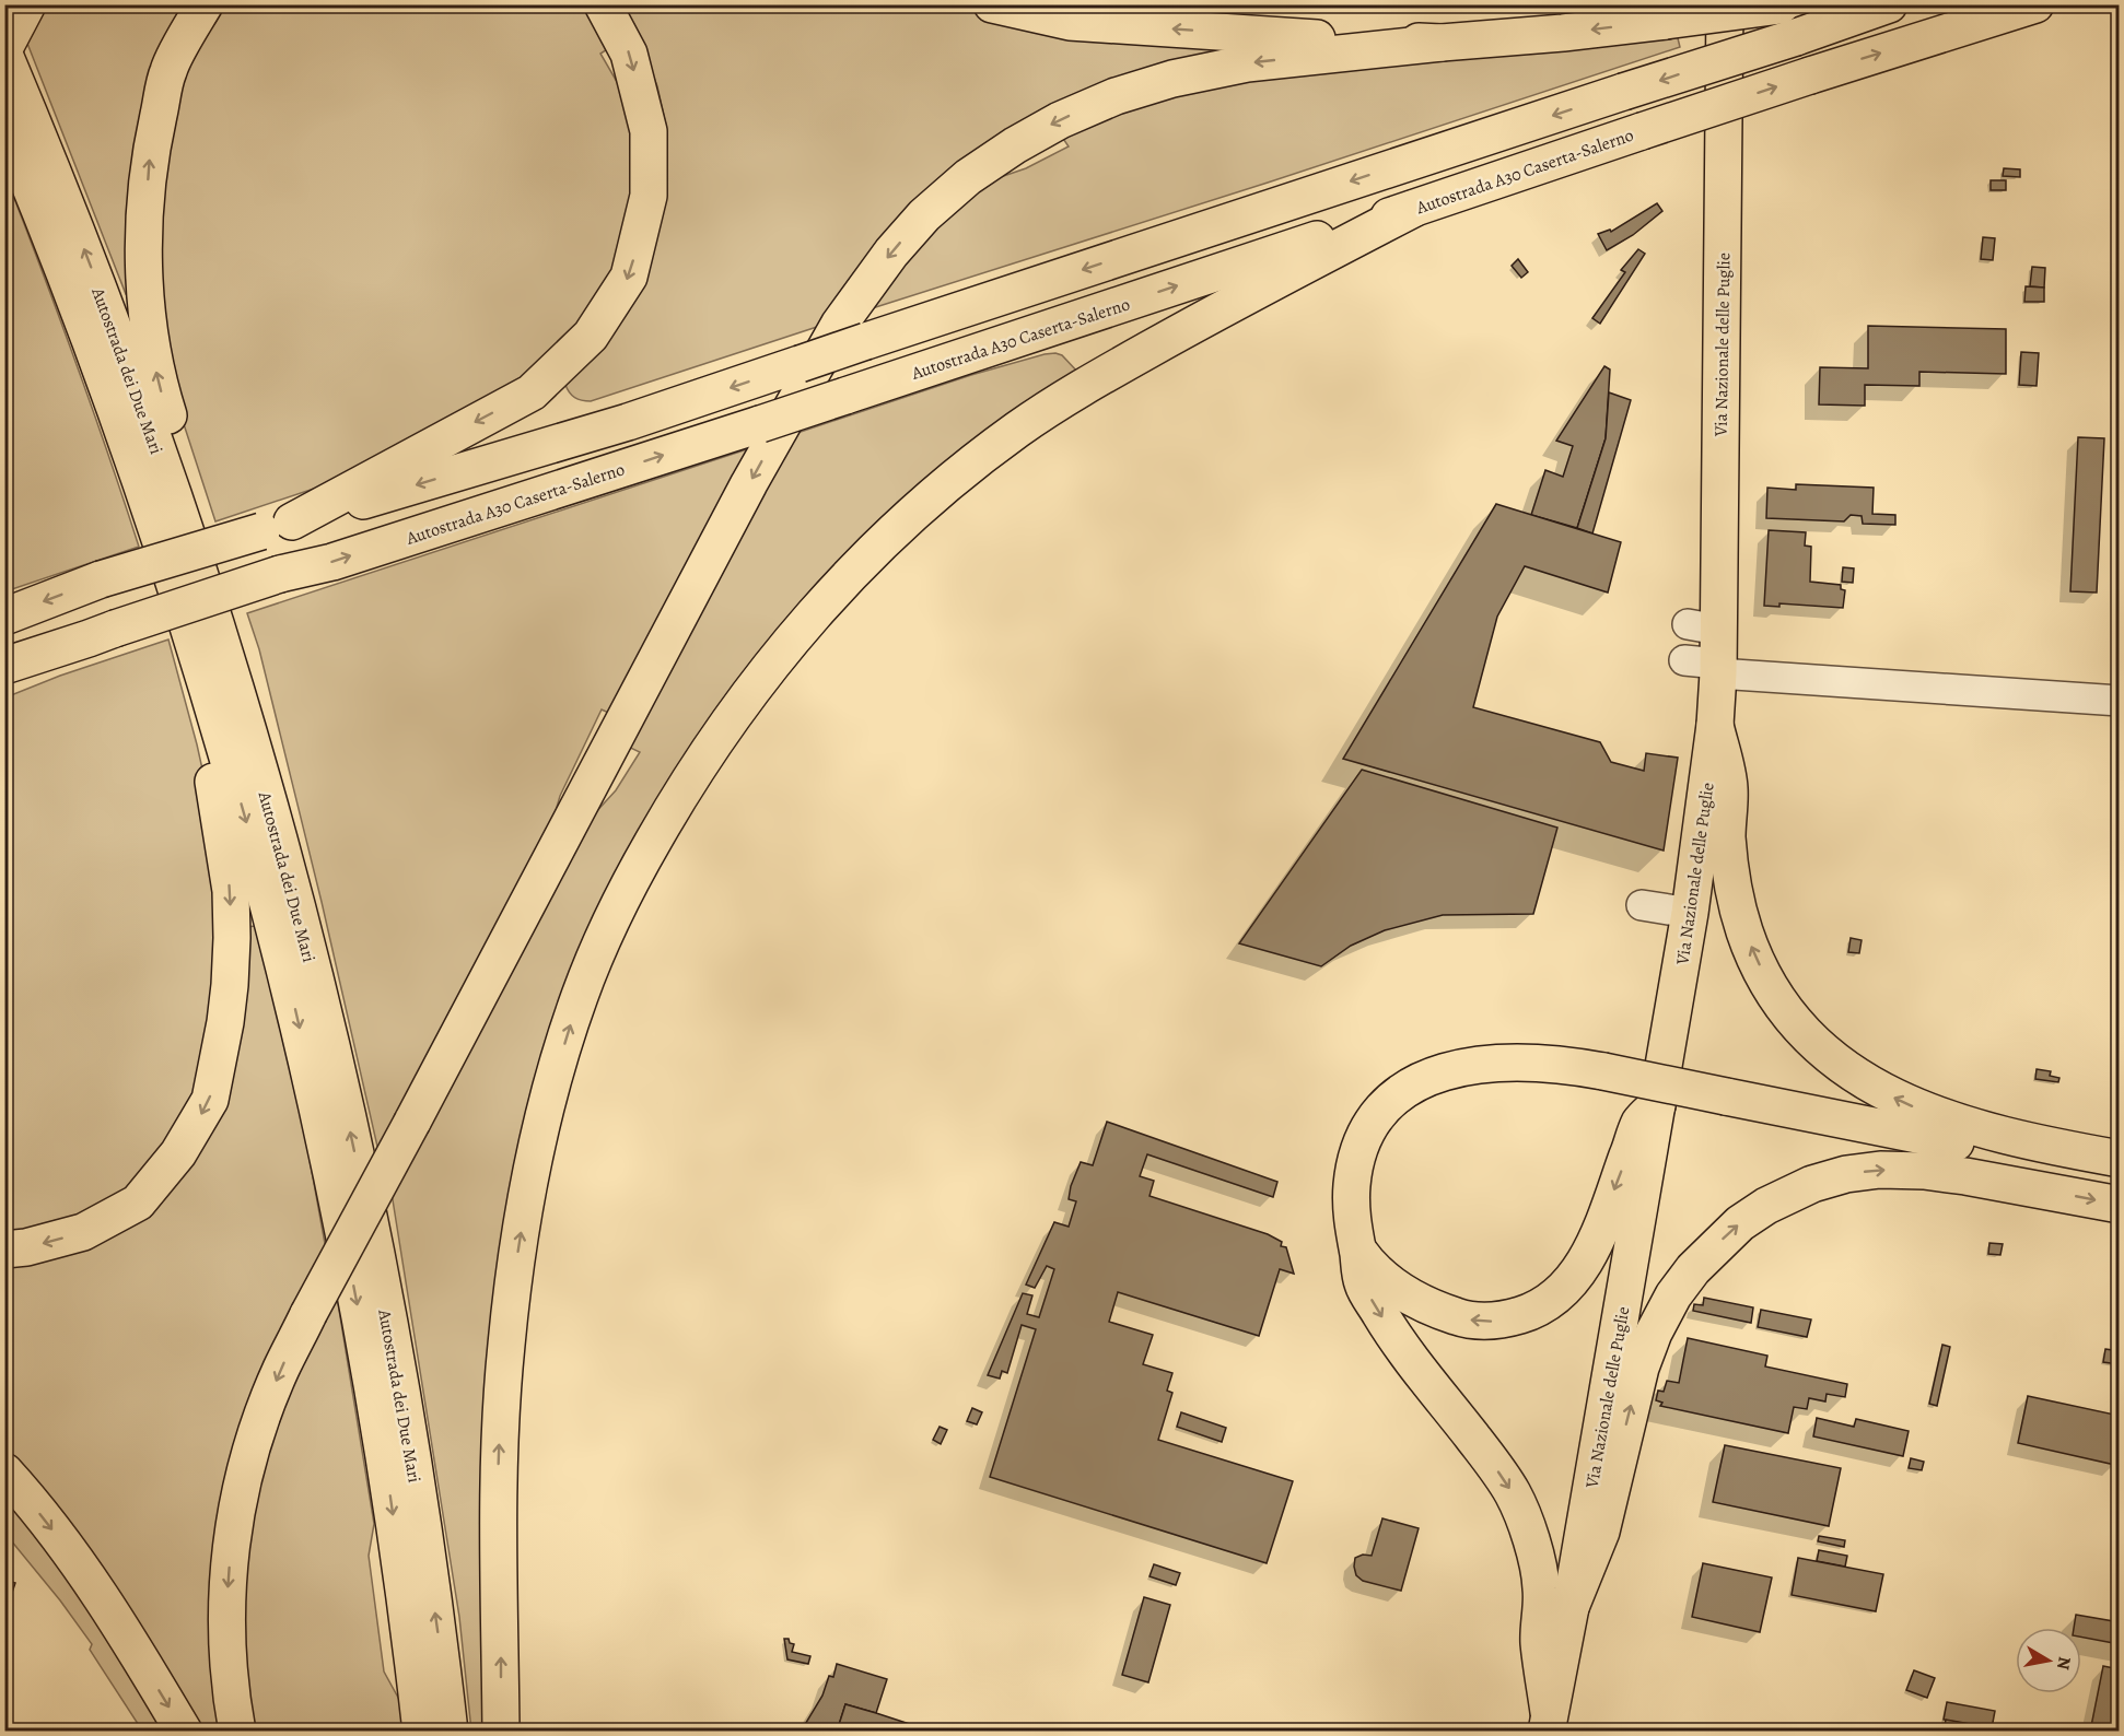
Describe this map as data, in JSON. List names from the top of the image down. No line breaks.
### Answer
{"streets":{"main road":["Autostrada A30 Caserta-Salerno","Via Nazionale delle Puglie","Autostrada dei Due Mari"]},"north":"right"}
